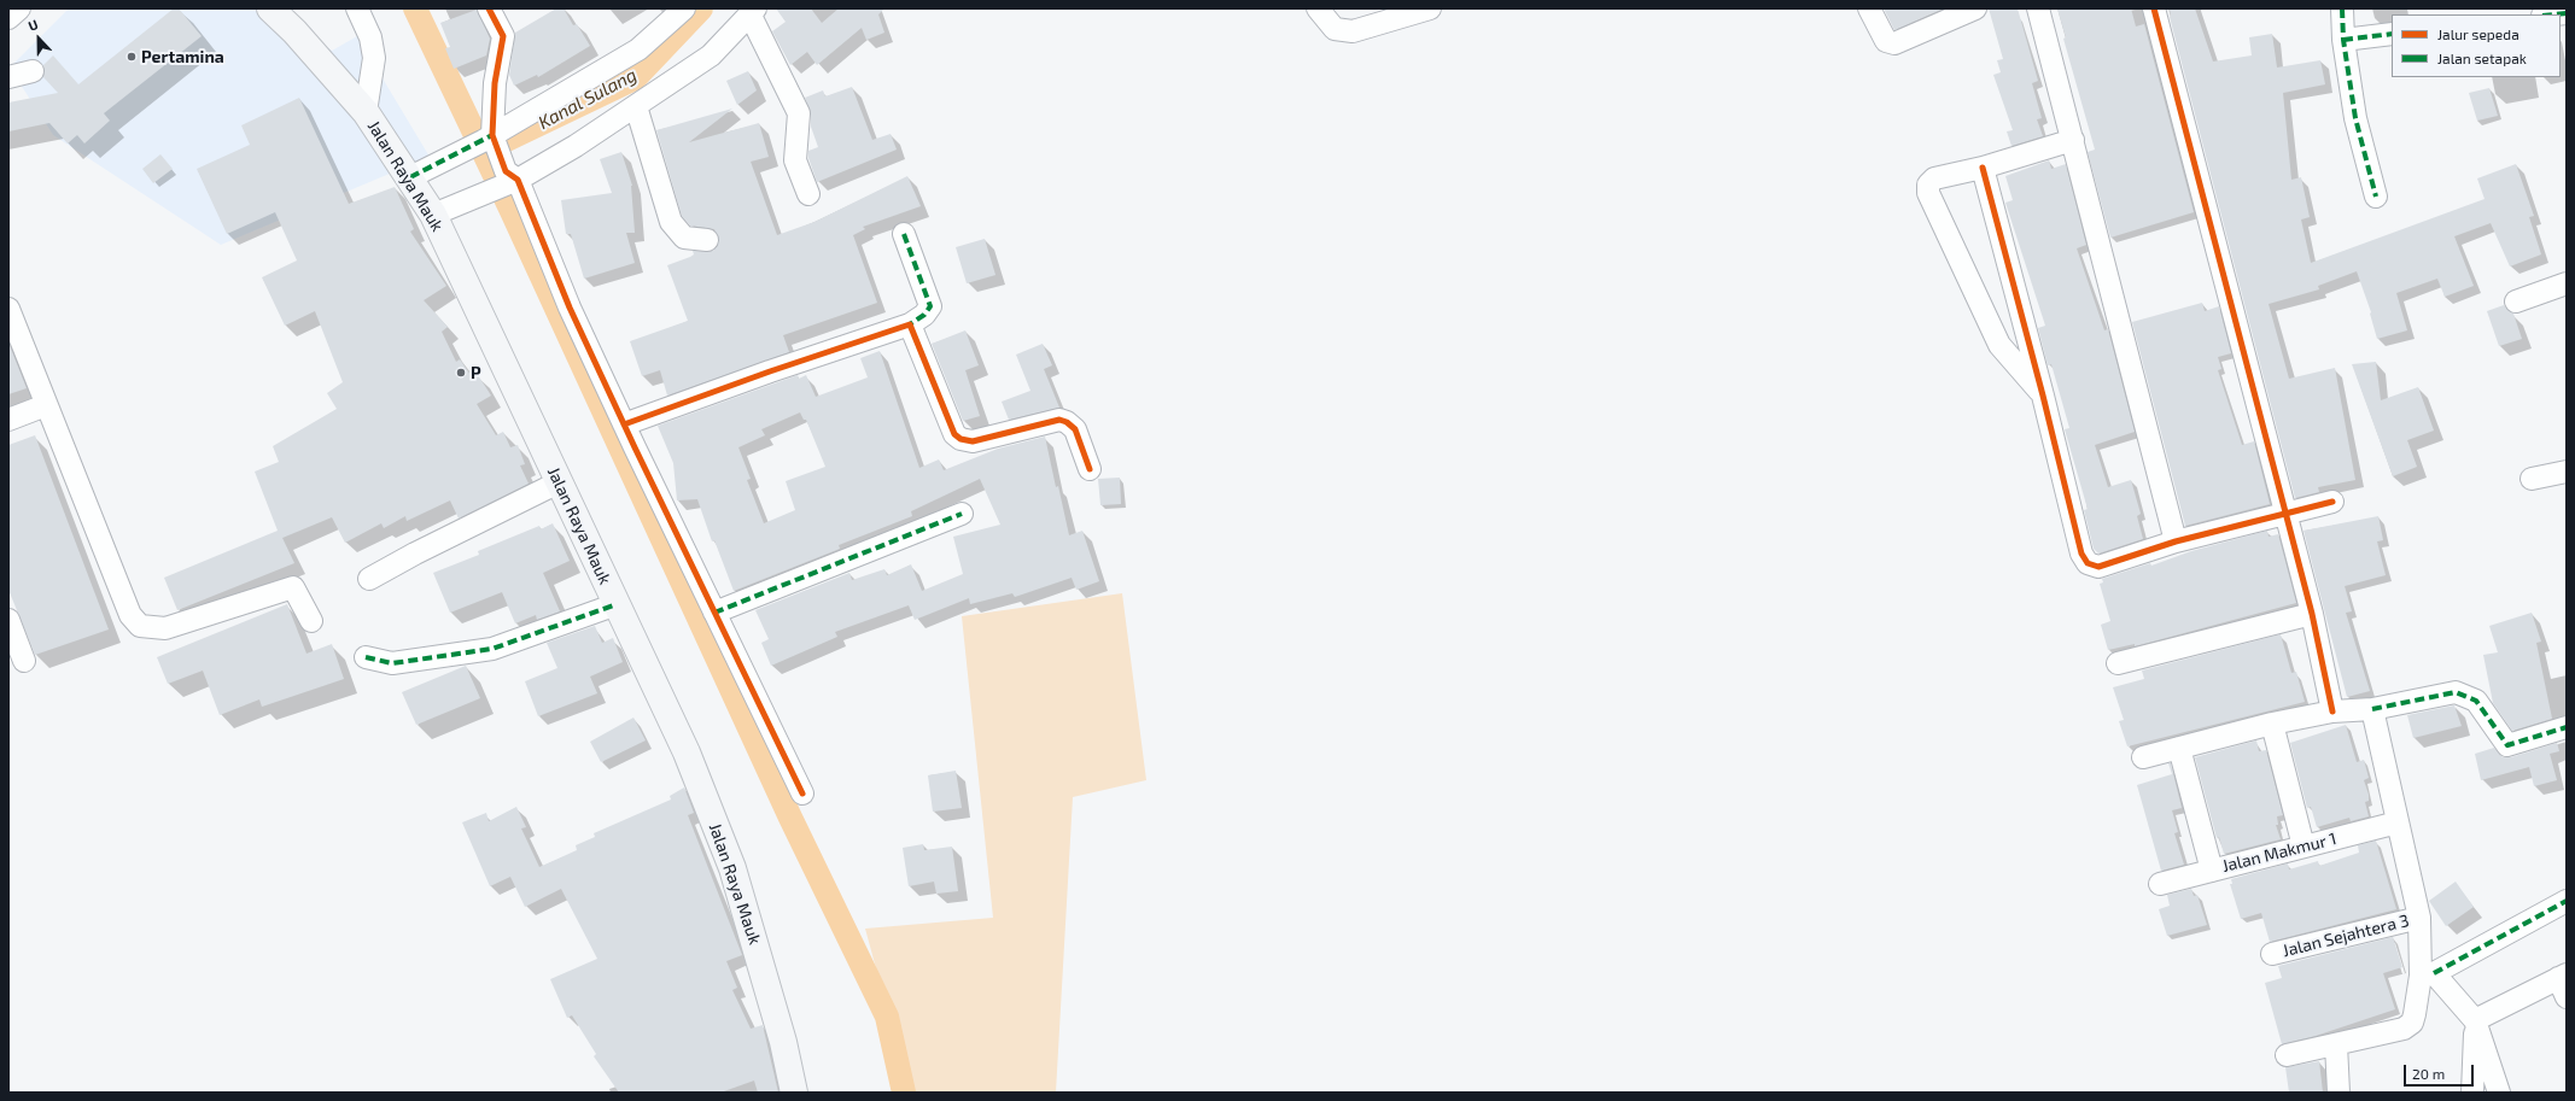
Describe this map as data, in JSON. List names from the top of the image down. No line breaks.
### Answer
{"streets":{"main road":["Jalan Raya Mauk"],"street":["Jalan Makmur 1","Jalan Sejahtera 3"]},"water":["Kanal Sulang"],"places":["Pertamina","P"],"legend":["Jalur sepeda","Jalan setapak"],"scale_bar":"20 m","north":"top"}
